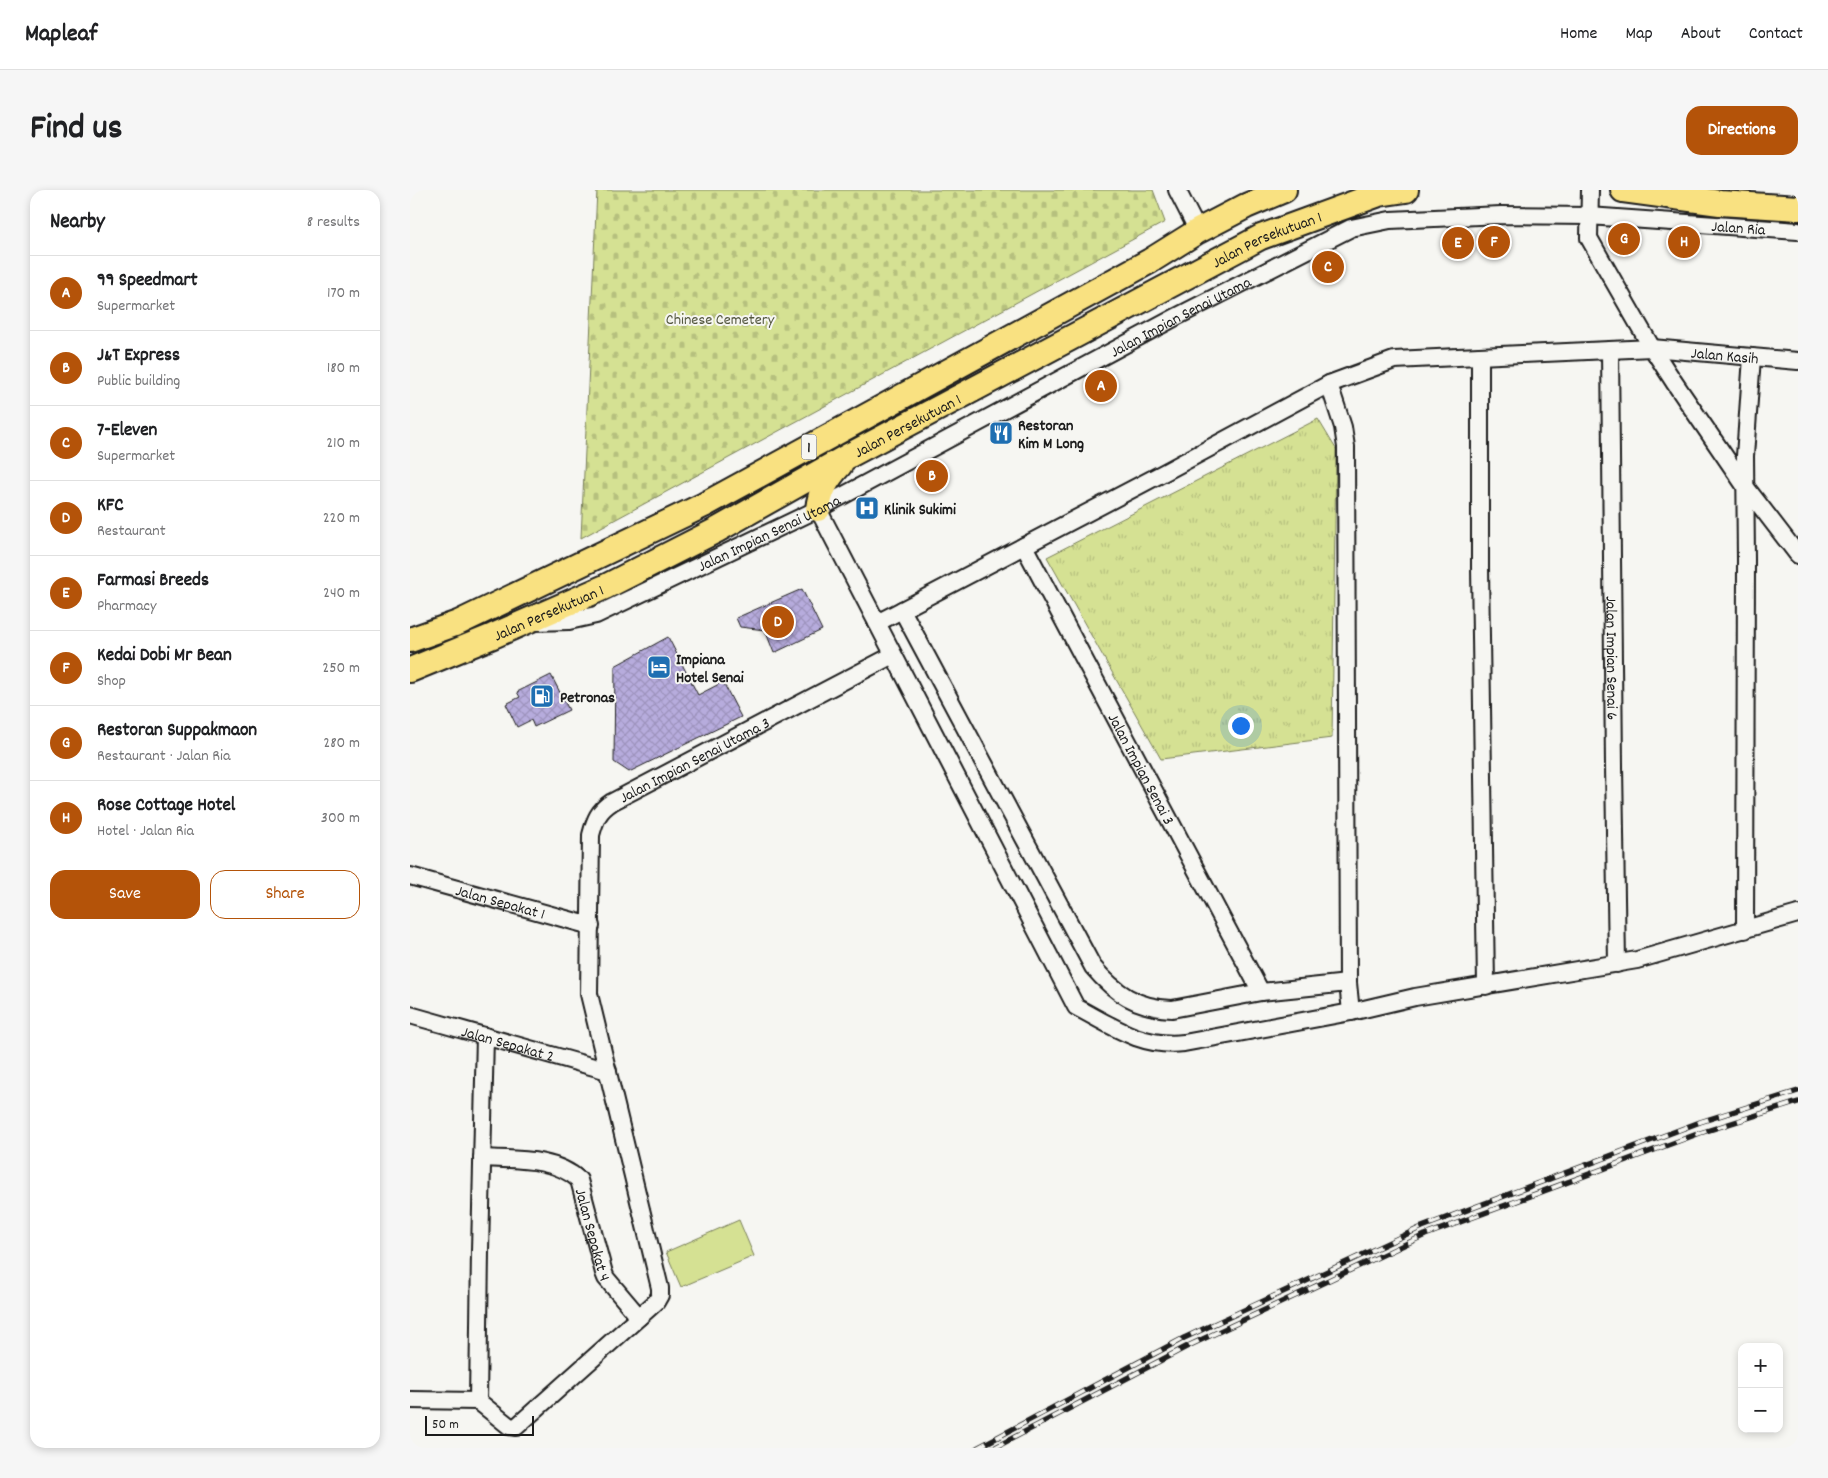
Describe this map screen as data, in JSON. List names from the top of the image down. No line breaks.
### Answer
{"streets":{"highway":["Jalan Persekutuan 1","1"],"street":["Jalan Ria","Jalan Impian Senai Utama","Jalan Kasih","Jalan Impian Senai 6","Jalan Impian Senai Utama 3","Jalan Impian Senai 3","Jalan Sepakat 1","Jalan Sepakat 2","Jalan Sepakat 4"]},"crossings":[["Jalan Ria","Jalan Impian Senai Utama"],["Jalan Persekutuan 1","Jalan Impian Senai Utama"],["Jalan Kasih","Jalan Impian Senai 6"],["Jalan Kasih","Jalan Impian Senai 3"],["Jalan Impian Senai Utama 3","Jalan Sepakat 1"],["Jalan Impian Senai Utama 3","Jalan Sepakat 2"],["Jalan Impian Senai Utama 3","Jalan Sepakat 4"]],"parks":["Chinese Cemetery"],"places":{"restaurant":["Restoran Kim M Long"],"hospital":["Klinik Sukimi"],"hotel":["Impiana Hotel Senai"],"fuel station":["Petronas"]},"scale_bar":"50 m","page":{"header":"Mapleaf","nav":["Home","Map","About","Contact"],"title":"Find us","buttons":["Directions",["Save","Share"]],"heading":["Nearby","8 results"],"pins":["G","F","H","E","C","A","B","D"],"list":[{"mark":"A","name":"99 Speedmart","note":"Supermarket","value":"170 m"},{"mark":"B","name":"J&T Express","note":"Public building","value":"180 m"},{"mark":"C","name":"7-Eleven","note":"Supermarket","value":"210 m"},{"mark":"D","name":"KFC","note":"Restaurant","value":"220 m"},{"mark":"E","name":"Farmasi Breeds","note":"Pharmacy","value":"240 m"},{"mark":"F","name":"Kedai Dobi Mr Bean","note":"Shop","value":"250 m"},{"mark":"G","name":"Restoran Suppakmaon","note":"Restaurant · Jalan Ria","value":"280 m"},{"mark":"H","name":"Rose Cottage Hotel","note":"Hotel · Jalan Ria","value":"300 m"}],"map_buttons":["+","−"],"scale":"50 m"}}
